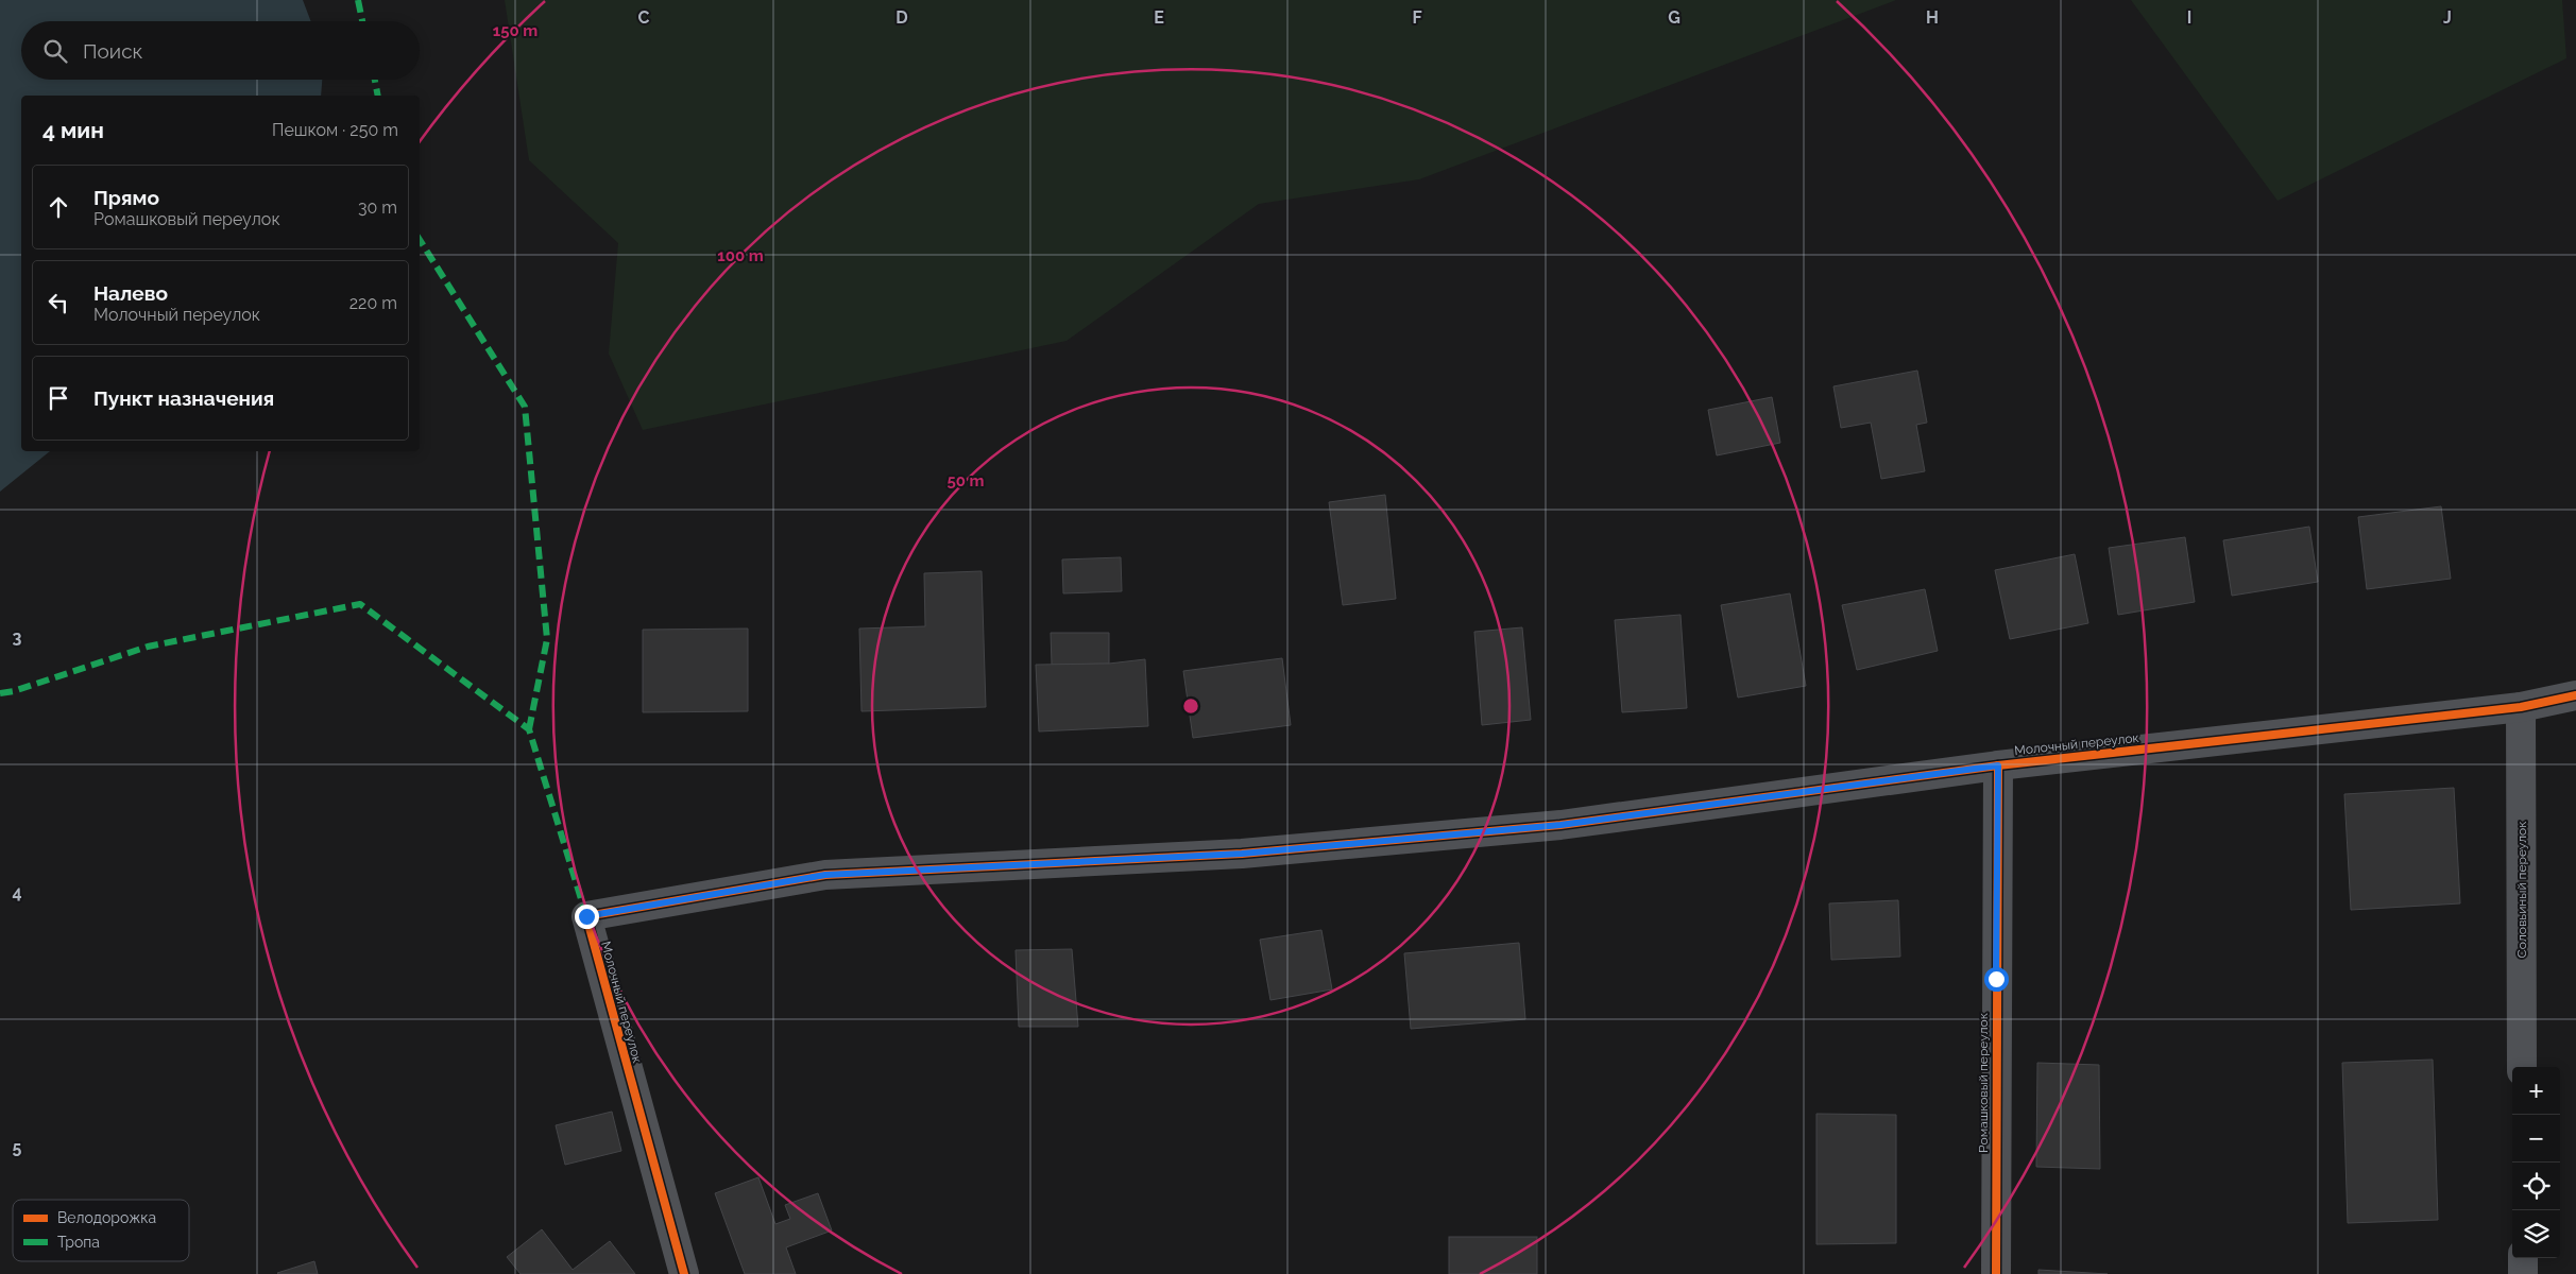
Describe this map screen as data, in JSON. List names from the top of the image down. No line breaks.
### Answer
{"streets":{"street":["Молочный переулок","Соловьиный переулок","Ромашковый переулок"]},"crossings":[["Молочный переулок","Соловьиный переулок"],["Молочный переулок","Ромашковый переулок"]],"legend":["Велодорожка","Тропа"],"page":{"search":"Поиск","heading":["4 мин","Пешком · 250 m"],"list":[["Прямо","Ромашковый переулок","30 m"],["Налево","Молочный переулок","220 m"],"Пункт назначения"],"map_buttons":["+","−"]},"grid":{"columns":["C","D","E","F","G","H","I","J"],"rows":["3","4","5"]},"rings":["150 m","100 m","50 m"]}
